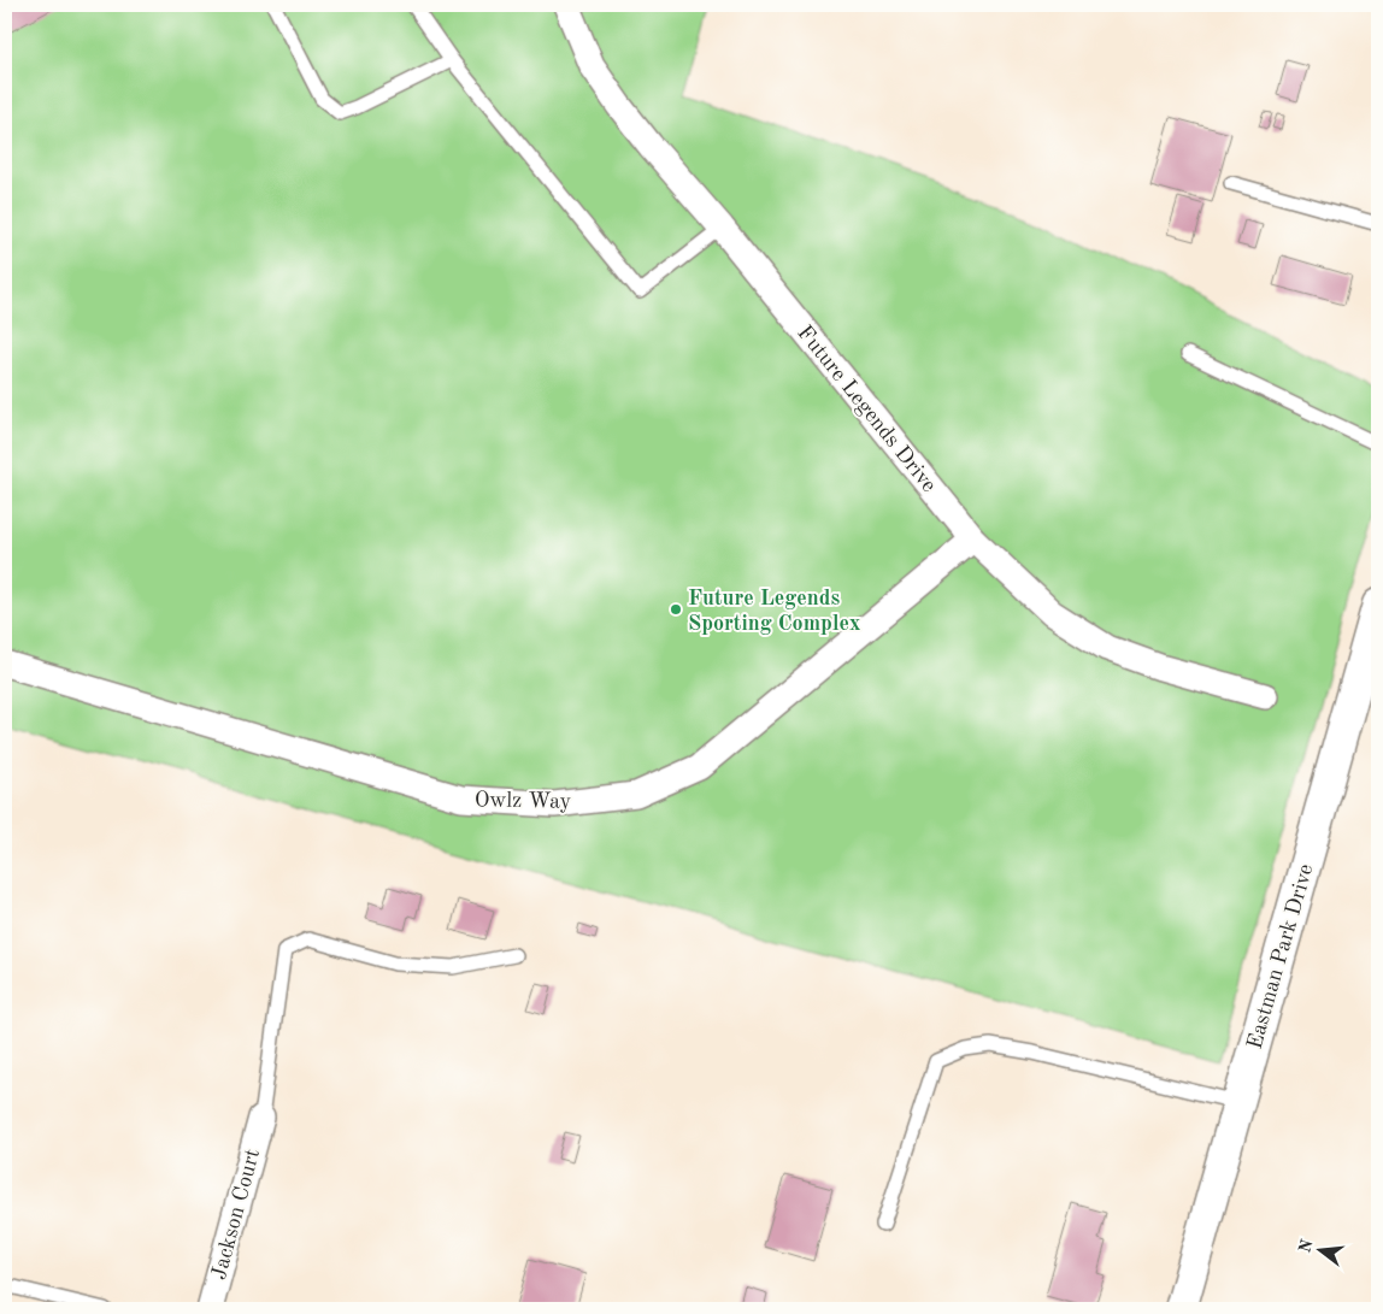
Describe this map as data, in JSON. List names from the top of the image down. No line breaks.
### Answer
{"streets":{"street":["Future Legends Drive","Owlz Way","Eastman Park Drive","Jackson Court"]},"crossings":[["Future Legends Drive","Owlz Way"]],"places":["Future Legends Sporting Complex"],"north":"left"}
